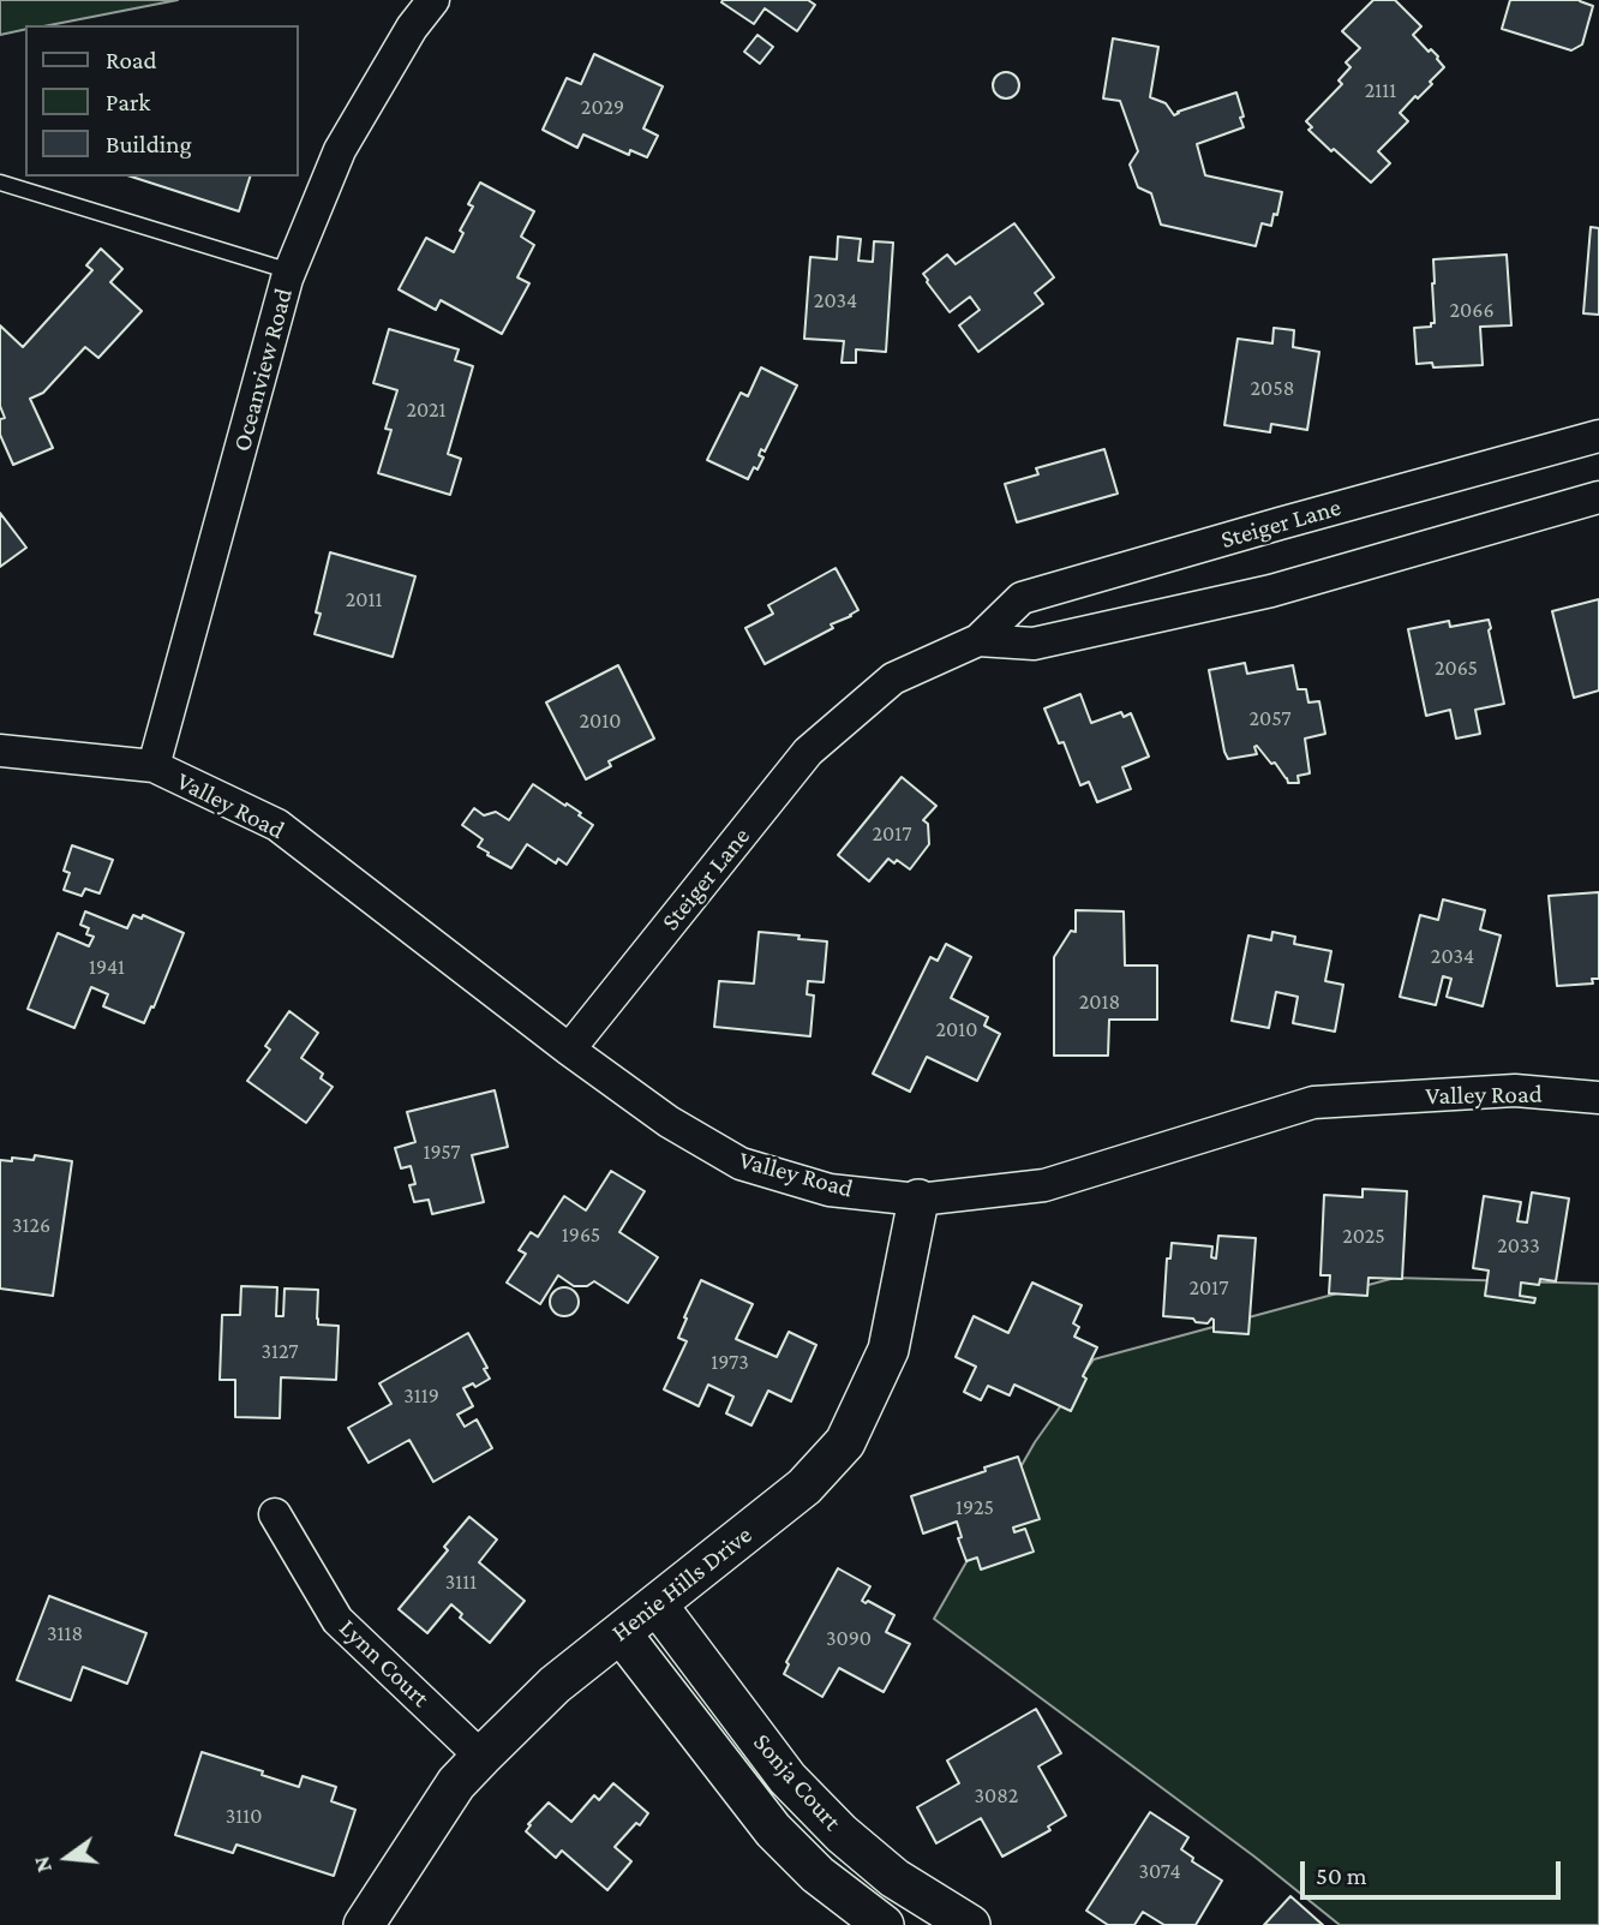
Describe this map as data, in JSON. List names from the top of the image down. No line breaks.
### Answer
{"streets":{"street":["Oceanview Road","Steiger Lane","Valley Road","Henie Hills Drive","Lynn Court","Sonja Court"]},"crossings":[["Oceanview Road","Valley Road"],["Steiger Lane","Valley Road"],["Valley Road","Henie Hills Drive"],["Henie Hills Drive","Lynn Court"],["Henie Hills Drive","Sonja Court"]],"house_numbers":["2111","2029","2034","2066","2058","2021","2011","2065","2057","2010","2017","2034","1941","2018","2010","1957","3126","1965","2025","2033","2017","3127","1973","3119","1925","3111","3118","3090","3082","3110","3074"],"legend":["Road","Park","Building"],"scale_bar":"50 m","north":"left"}
